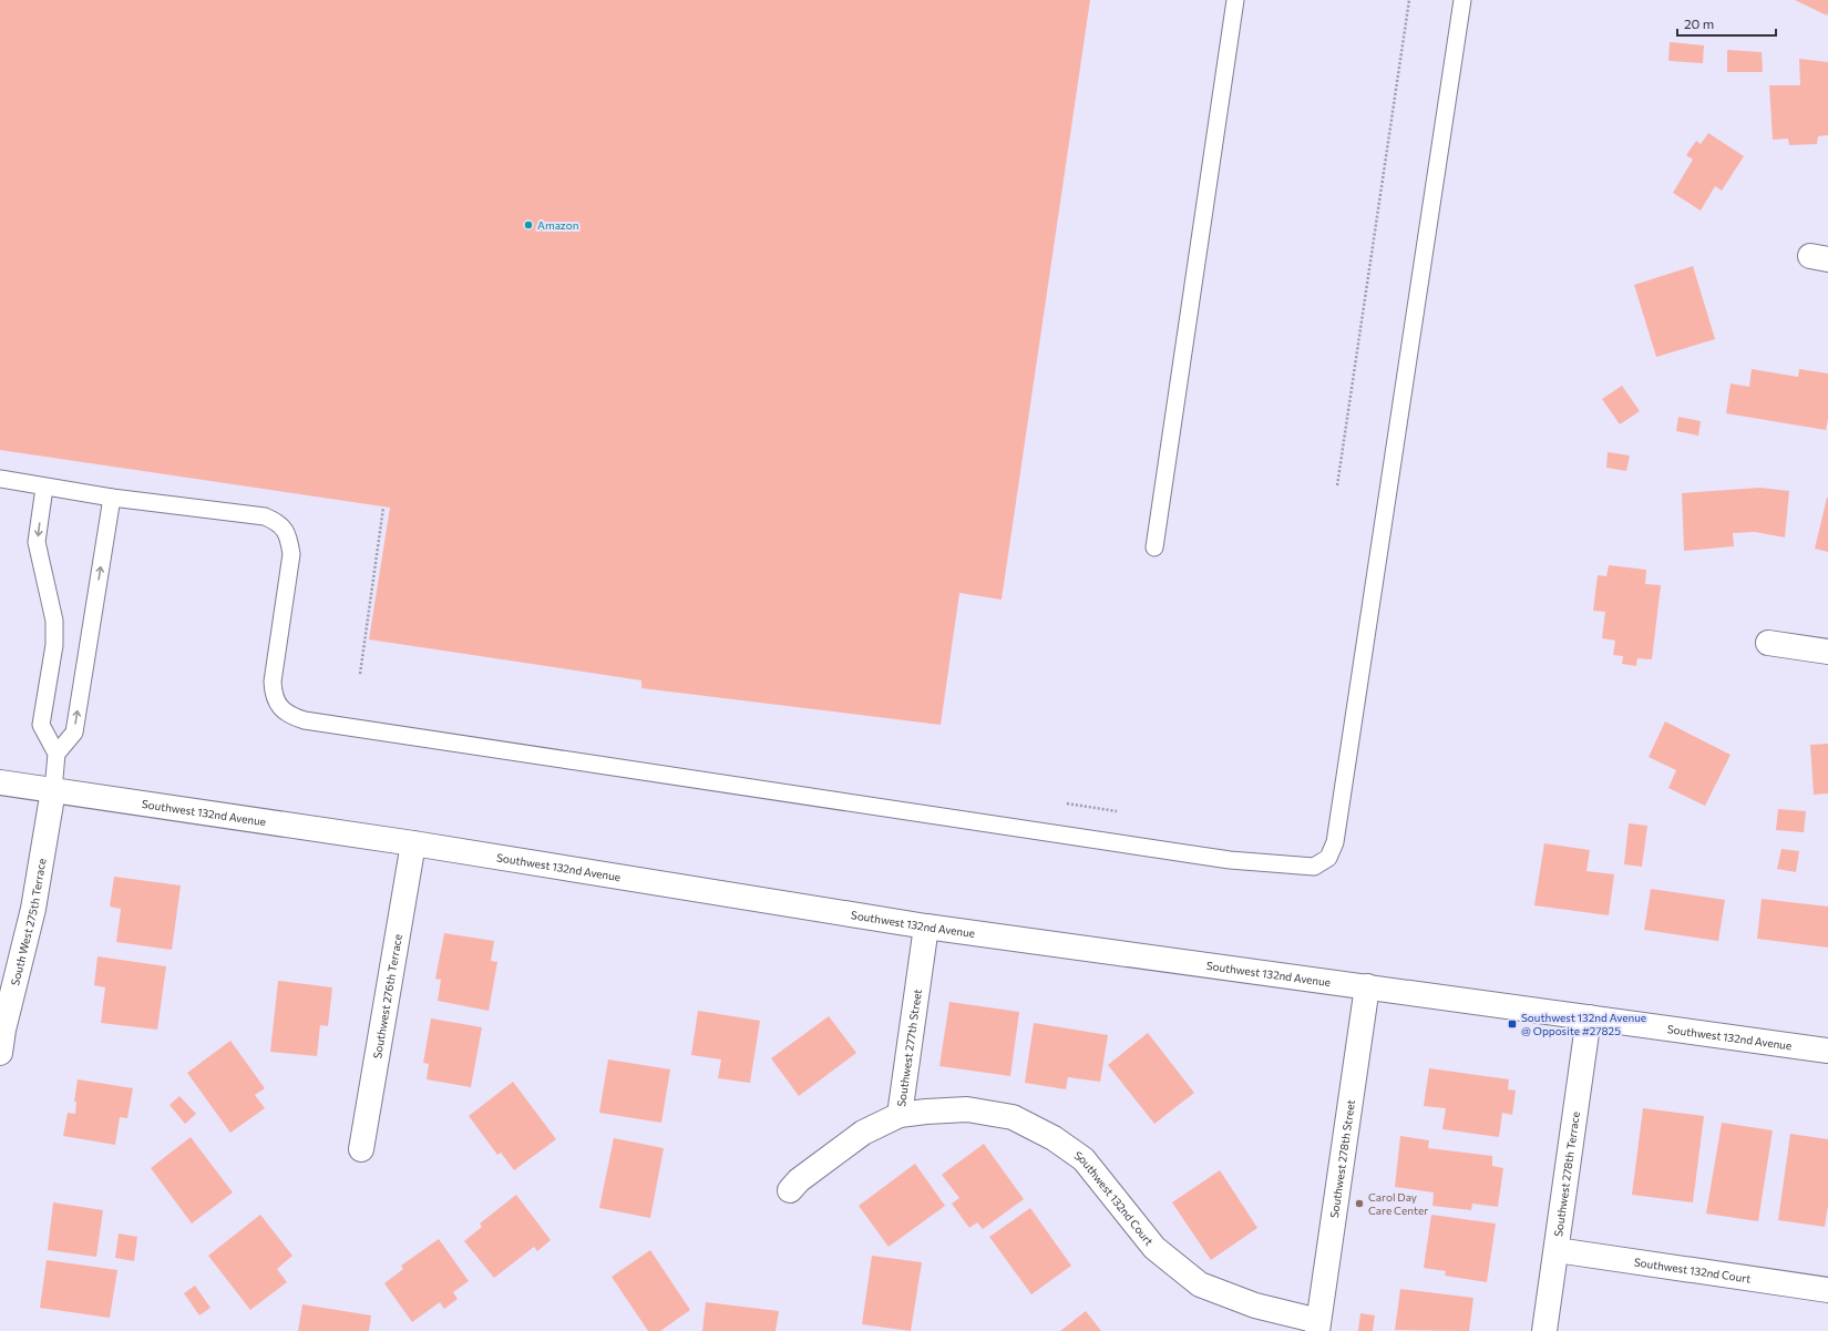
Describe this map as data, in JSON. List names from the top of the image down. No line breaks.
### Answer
{"streets":{"street":["Southwest 132nd Avenue","South West 275th Terrace","Southwest 276th Terrace","Southwest 277th Street","Southwest 278th Street","Southwest 278th Terrace","Southwest 132nd Court"]},"crossings":[["Southwest 132nd Avenue","South West 275th Terrace"],["Southwest 132nd Avenue","Southwest 276th Terrace"],["Southwest 132nd Avenue","Southwest 277th Street"],["Southwest 132nd Avenue","Southwest 278th Street"],["Southwest 132nd Avenue","Southwest 278th Terrace"],["Southwest 277th Street","Southwest 132nd Court"],["Southwest 278th Street","Southwest 132nd Court"],["Southwest 278th Terrace","Southwest 132nd Court"]],"places":{"other":["Amazon","Carol Day Care Center"],"transit":["Southwest 132nd Avenue @ Opposite #27825"]},"scale_bar":"20 m"}
